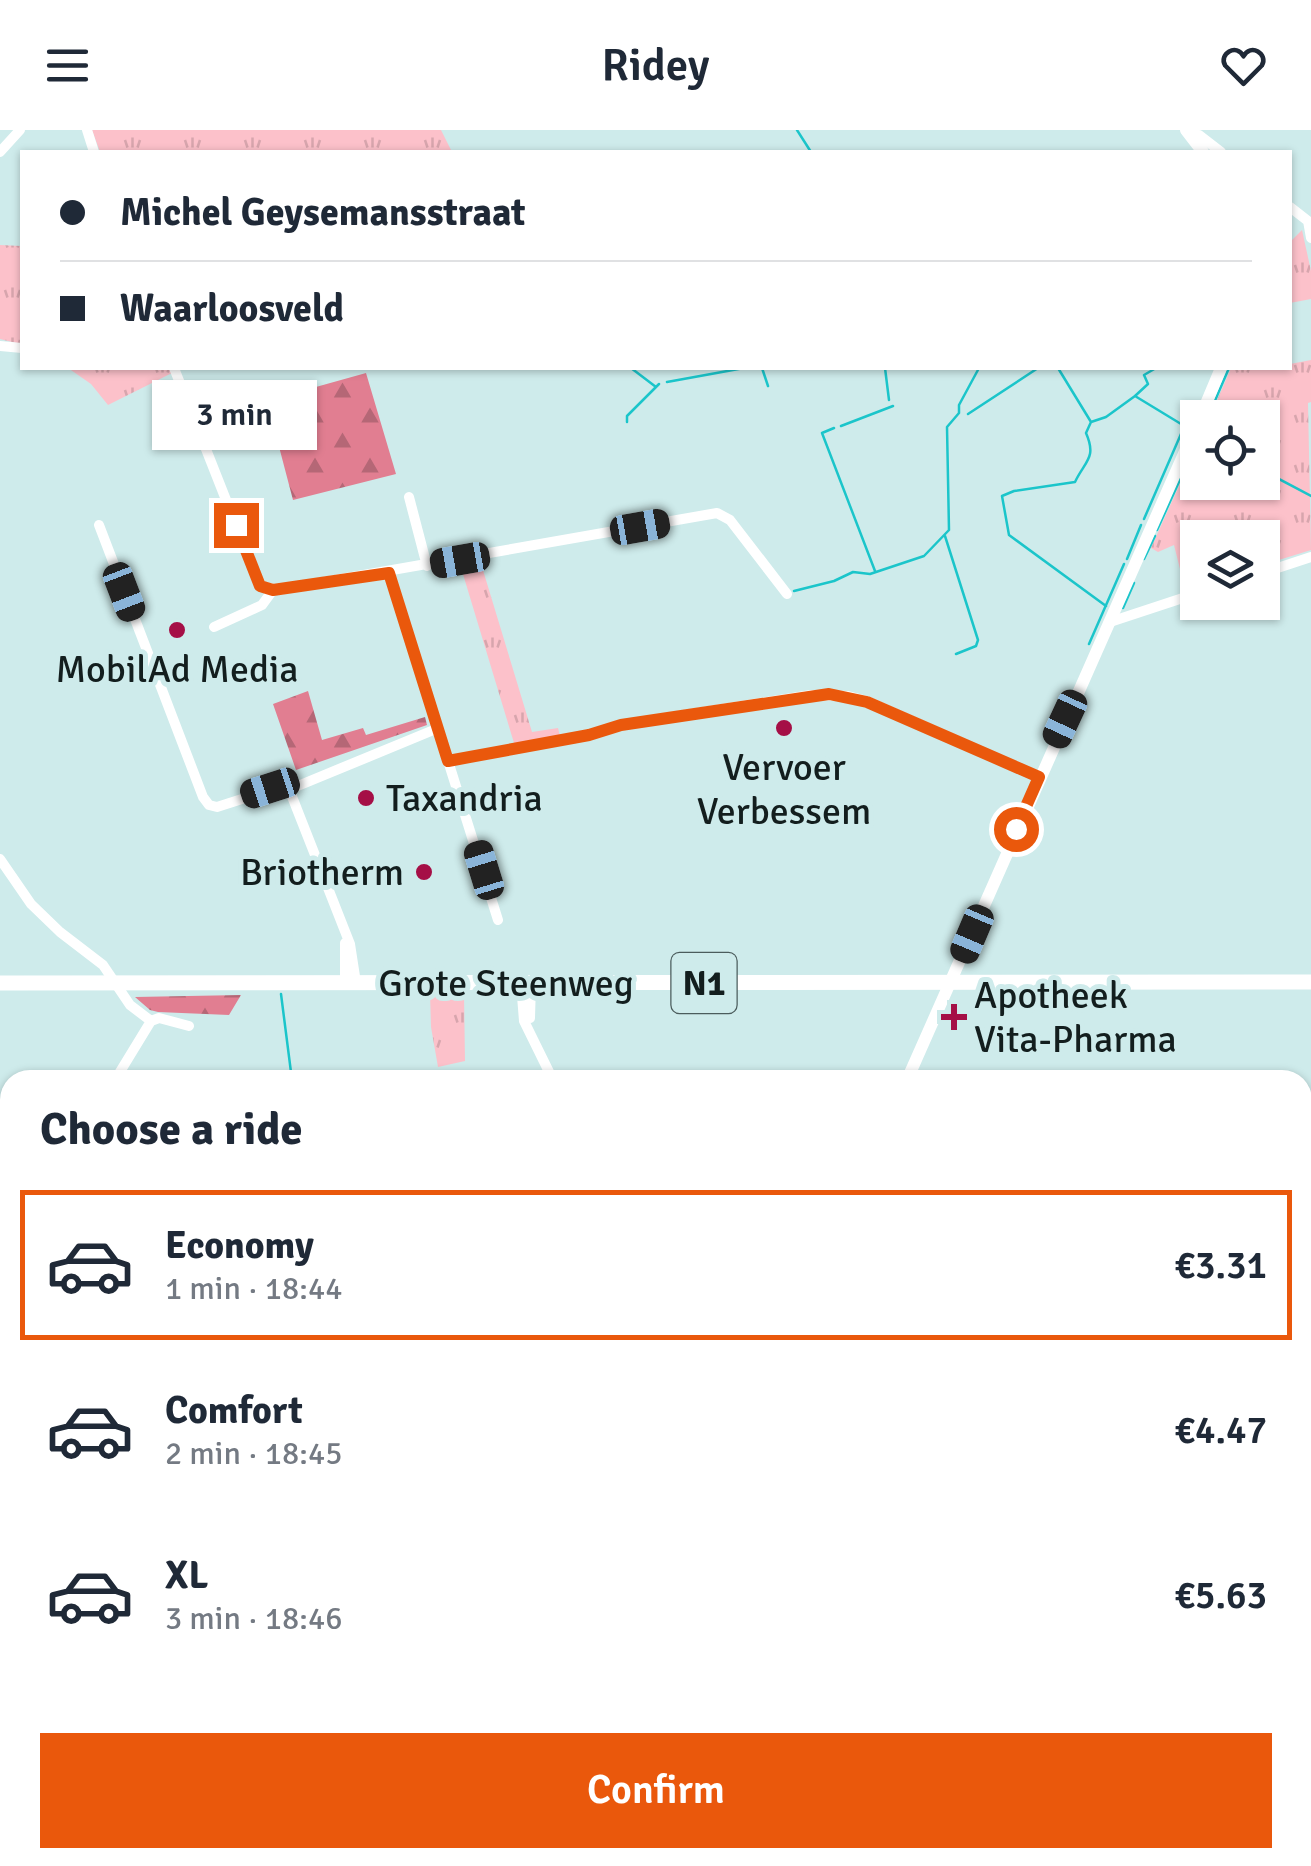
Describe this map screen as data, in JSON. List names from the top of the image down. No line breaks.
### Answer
{"streets":{"main road":["Grote Steenweg","N1"]},"places":{"other":["MobilAd Media","Vervoer Verbessem","Taxandria","Briotherm"],"health":["Apotheek Vita-Pharma"]},"page":{"header":"Ridey","banner":["Michel Geysemansstraat","Waarloosveld"],"bubble":"3 min","heading":"Choose a ride","list":[{"name":"Economy","note":"1 min · 18:44","value":"€3.31"},{"name":"Comfort","note":"2 min · 18:45","value":"€4.47"},{"name":"XL","note":"3 min · 18:46","value":"€5.63"}],"buttons":"Confirm"}}
